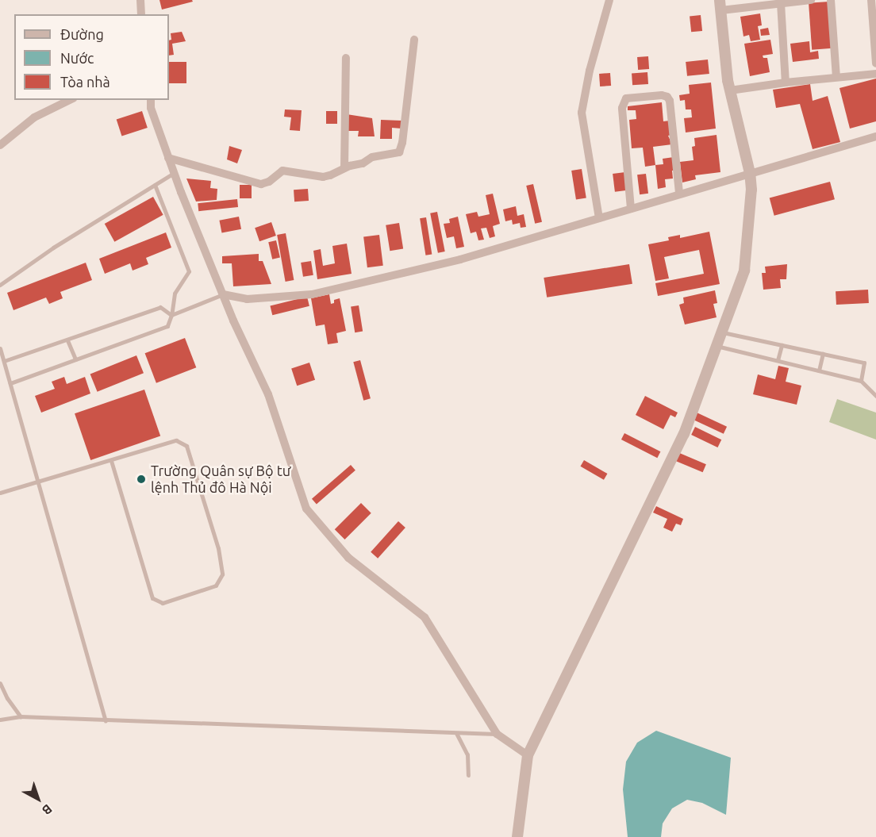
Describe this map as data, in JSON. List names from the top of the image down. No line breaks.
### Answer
{"places":["Trường Quân sự Bộ tư lệnh Thủ đô Hà Nội"],"legend":["Đường","Nước","Tòa nhà"],"north":"bottom right"}
